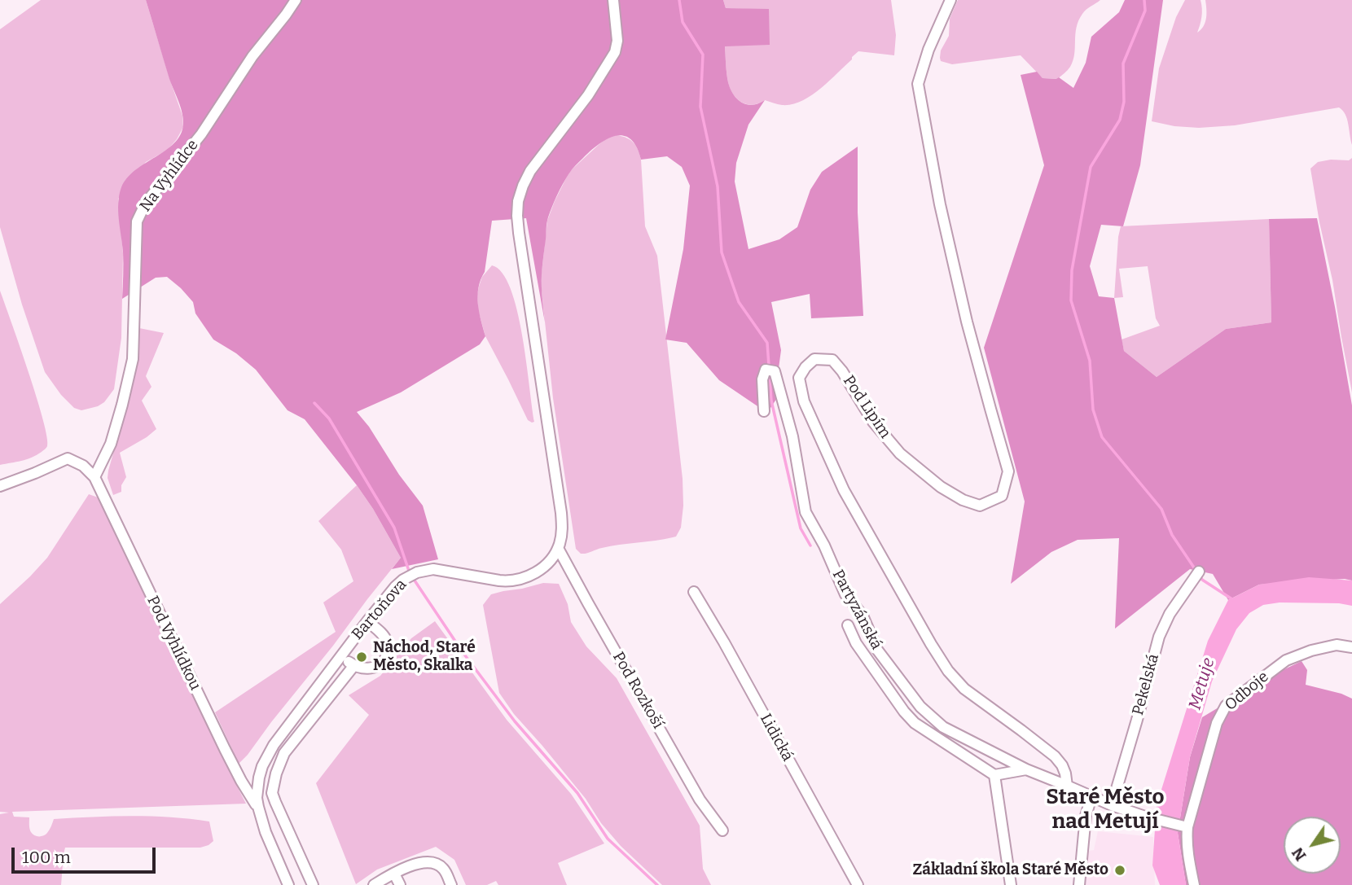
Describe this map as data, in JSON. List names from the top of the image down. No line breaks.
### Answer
{"streets":{"street":["Na Vyhlídce","Pod Lipím","Bartoňova","Partyzánská","Pod Vyhlídkou","Pekelská","Pod Rozkoší","Odboje","Lidická"]},"crossings":[["Na Vyhlídce","Pod Vyhlídkou"],["Bartoňova","Pod Vyhlídkou"],["Bartoňova","Pod Rozkoší"]],"districts":["Staré Město nad Metují"],"water":["Metuje"],"places":["Náchod, Staré Město, Skalka","Základní škola Staré Město"],"scale_bar":"100 m","north":"bottom left"}
